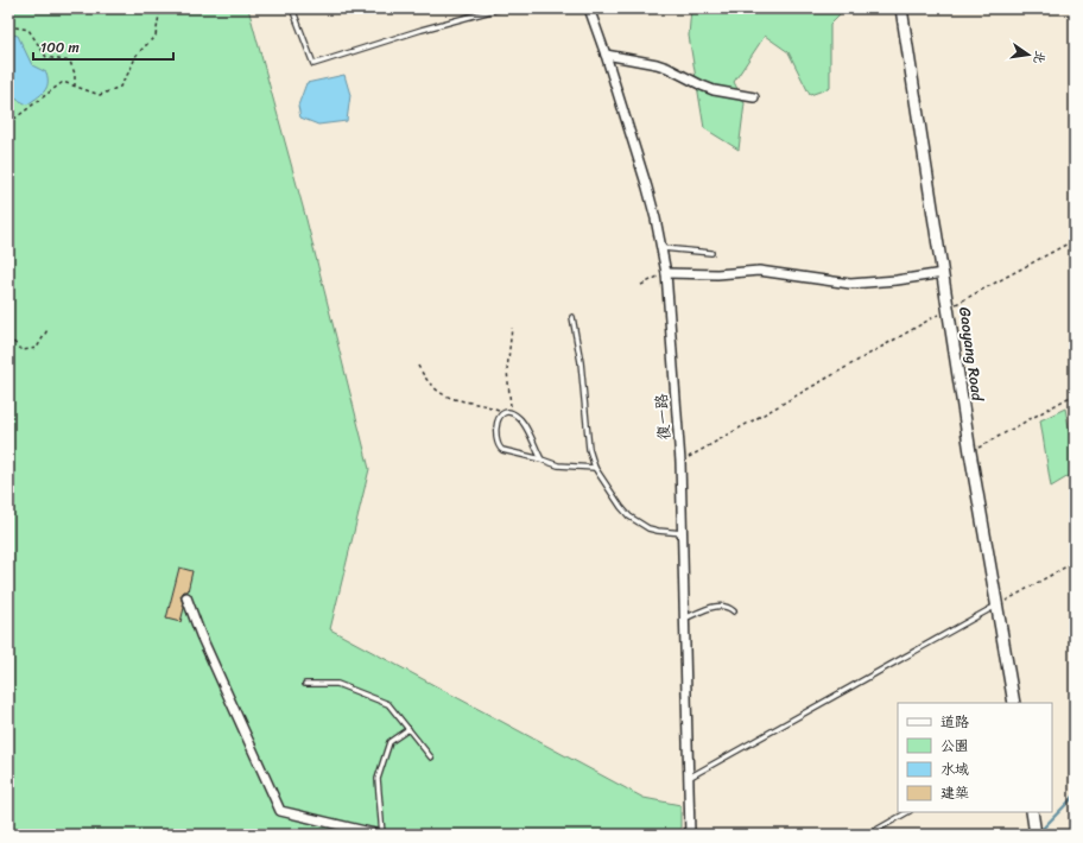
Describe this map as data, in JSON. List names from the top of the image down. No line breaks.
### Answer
{"streets":{"street":["Gaoyang Road","復一路"]},"legend":["道路","公園","水域","建築"],"scale_bar":"100 m","north":"right"}
